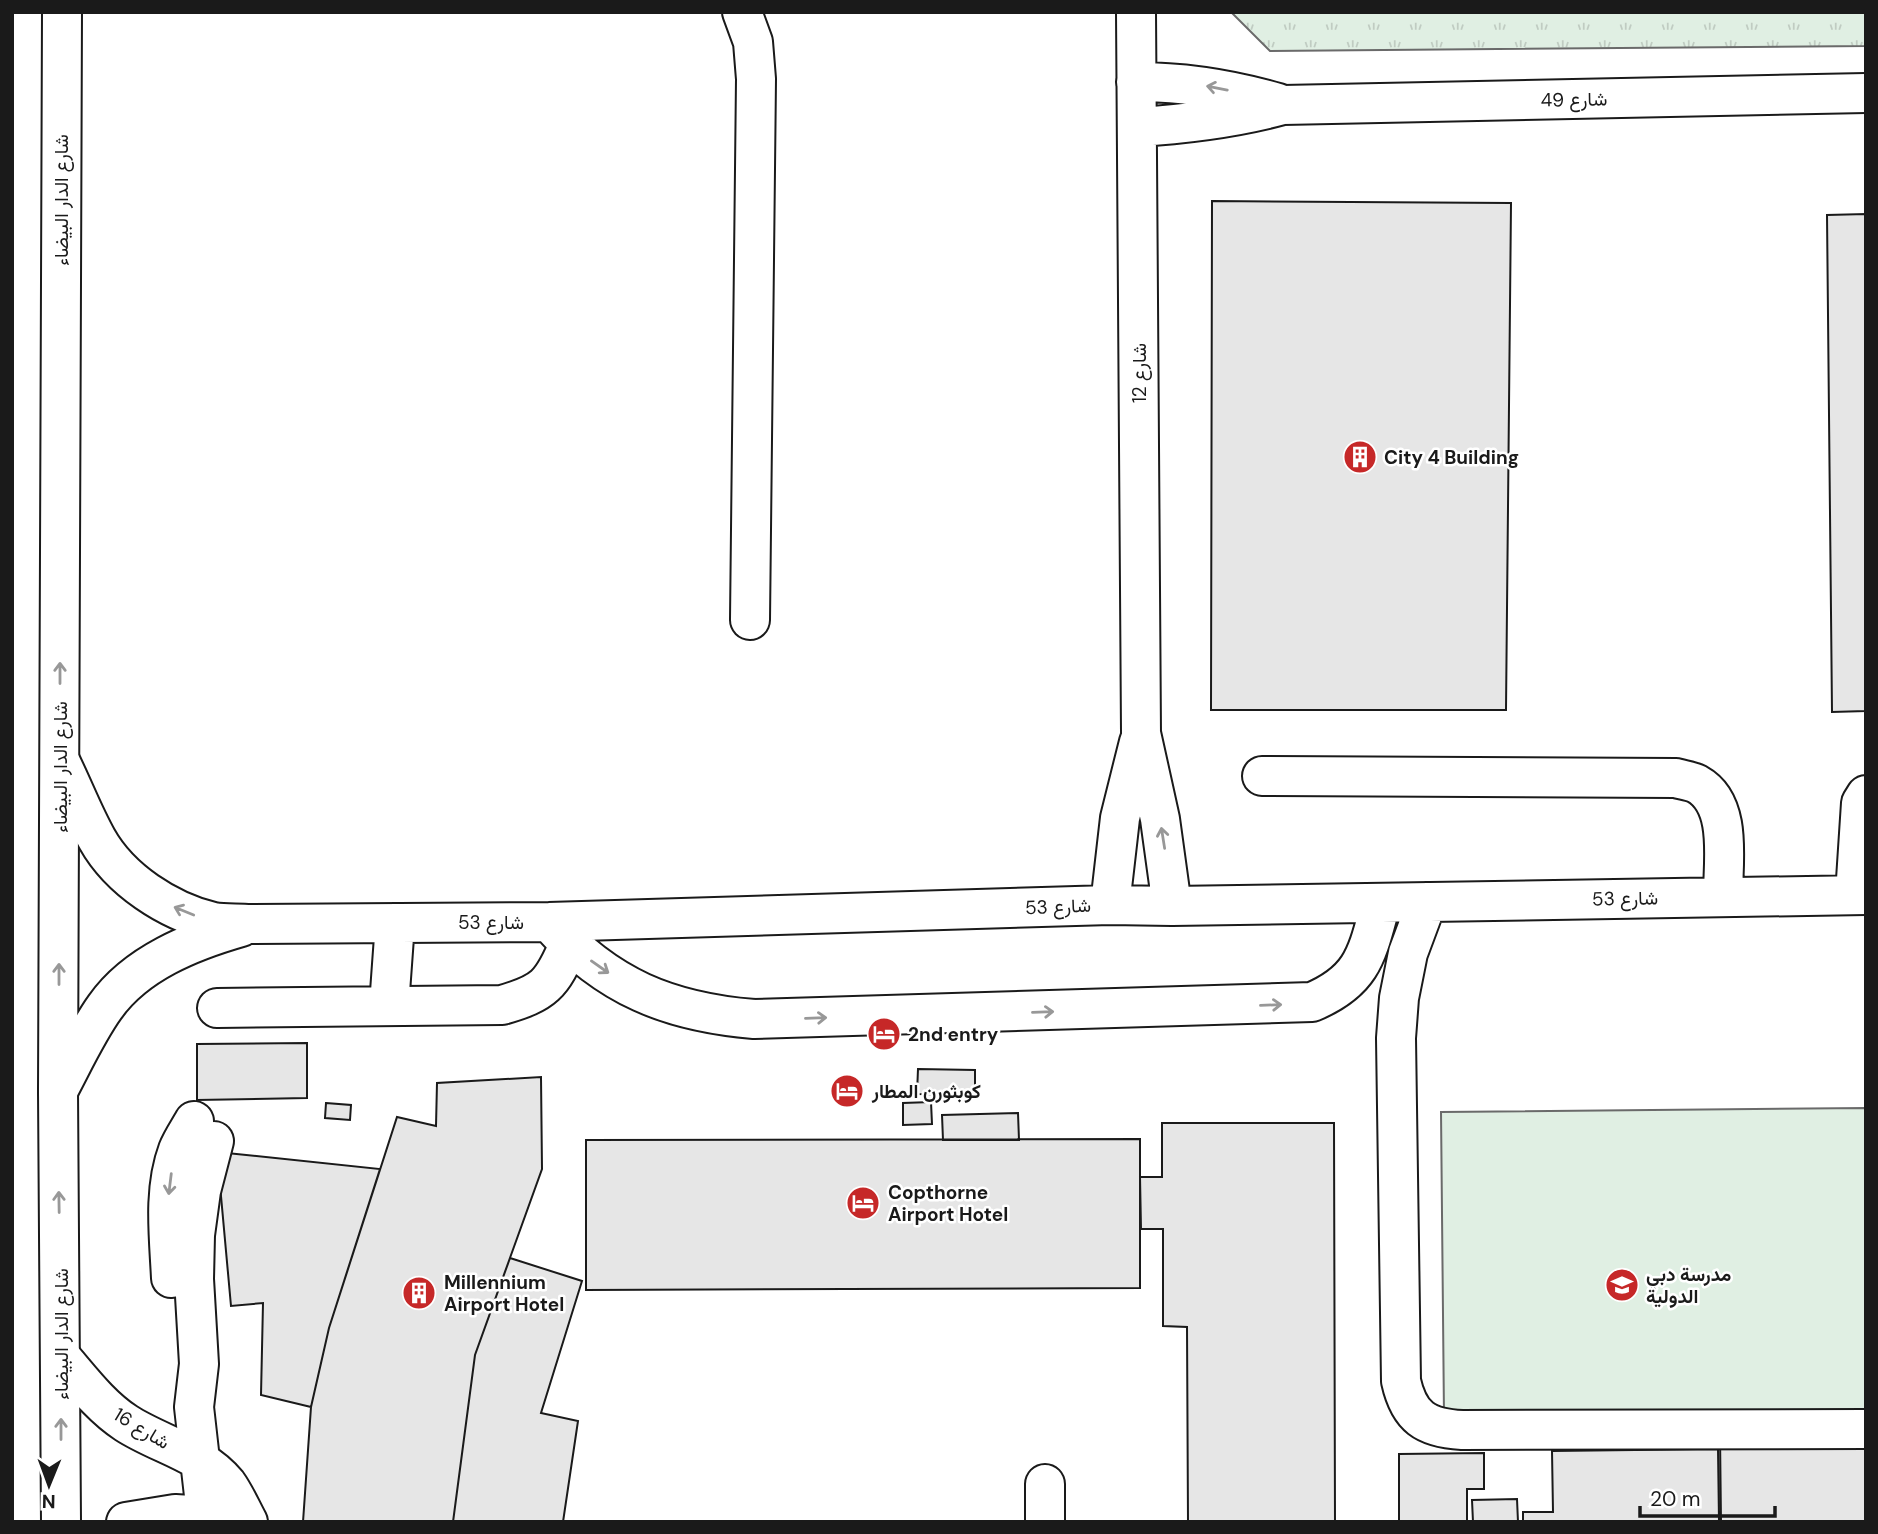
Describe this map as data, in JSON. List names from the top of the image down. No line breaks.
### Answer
{"streets":{"main road":["شارع 49","شارع الدار البيضاء","شارع 12","شارع 53","شارع 16"]},"crossings":[["شارع الدار البيضاء","شارع 53"],["شارع الدار البيضاء","شارع 16"],["شارع 12","شارع 53"]],"one_way":["شارع الدار البيضاء"],"places":{"building":["City 4 Building","Millennium Airport Hotel"],"hotel":["2nd entry","كوبثورن المطار","Copthorne Airport Hotel"],"school or university":["مدرسة دبي الدولية"]},"scale_bar":"20 m","north":"bottom"}
